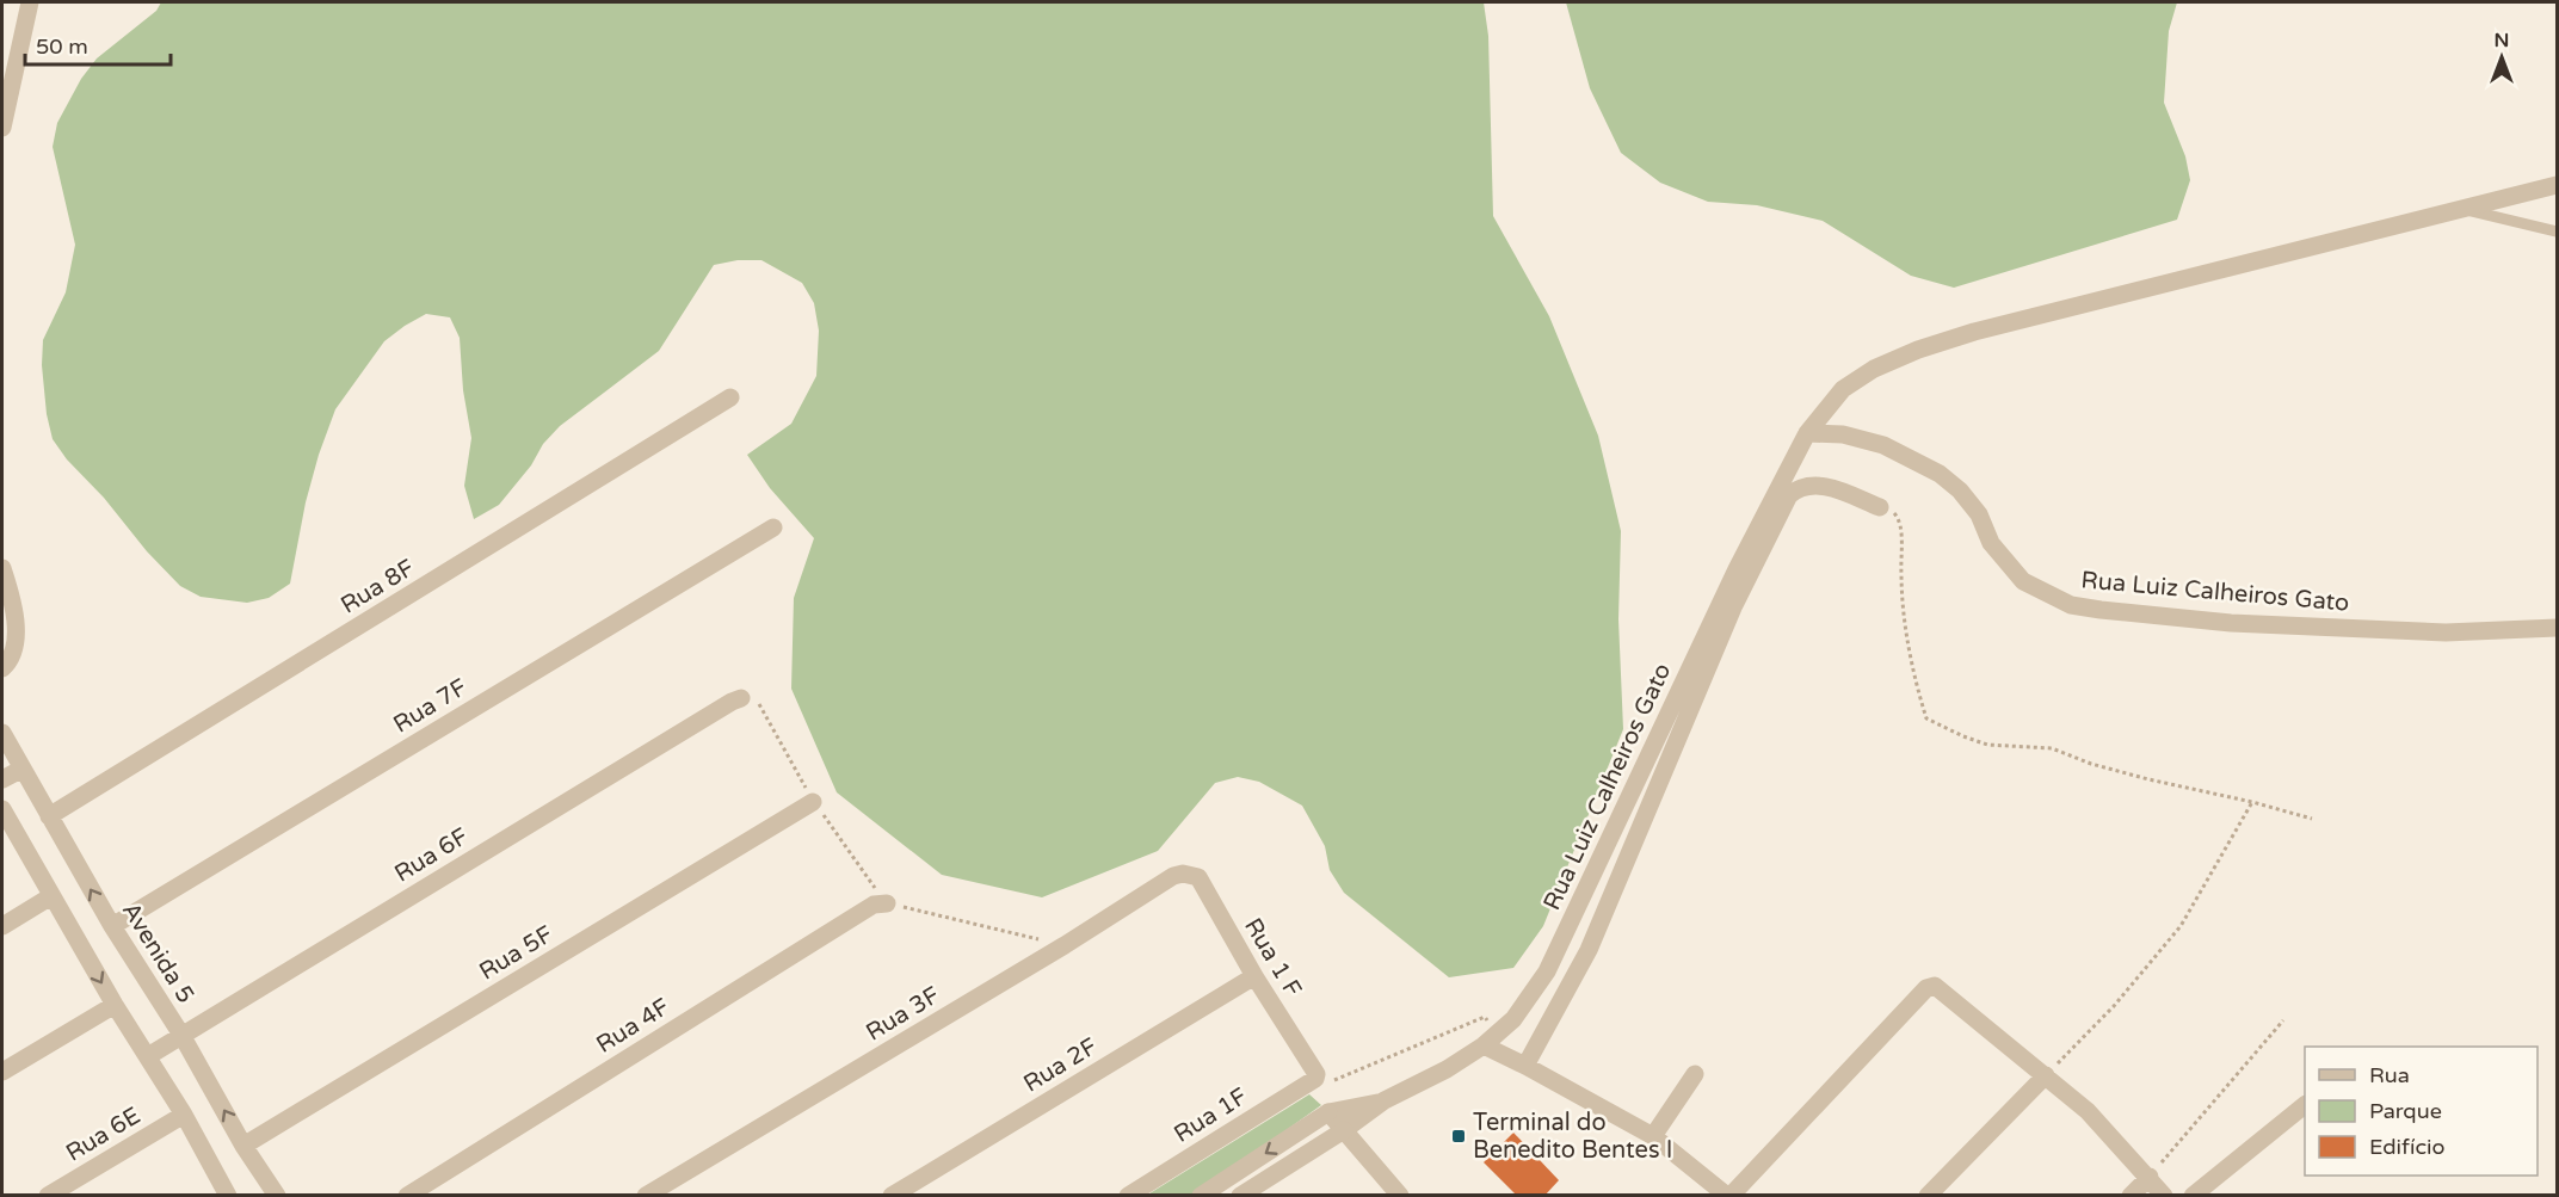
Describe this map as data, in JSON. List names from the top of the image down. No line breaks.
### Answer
{"streets":{"street":["Rua 8F","Rua Luiz Calheiros Gato","Rua 7F","Rua 6F","Avenida 5","Rua 5F","Rua 1 F","Rua 3F","Rua 4F","Rua 2F","Rua 1F","Rua 6E"]},"crossings":[["Rua 8F","Avenida 5"],["Rua 7F","Avenida 5"],["Rua 6F","Avenida 5"],["Avenida 5","Rua 5F"],["Rua 1 F","Rua 3F"],["Rua 1 F","Rua 2F"],["Rua 1 F","Rua 1F"]],"places":{"transit":["Terminal do Benedito Bentes I"]},"legend":["Rua","Parque","Edifício"],"scale_bar":"50 m","north":"top"}
